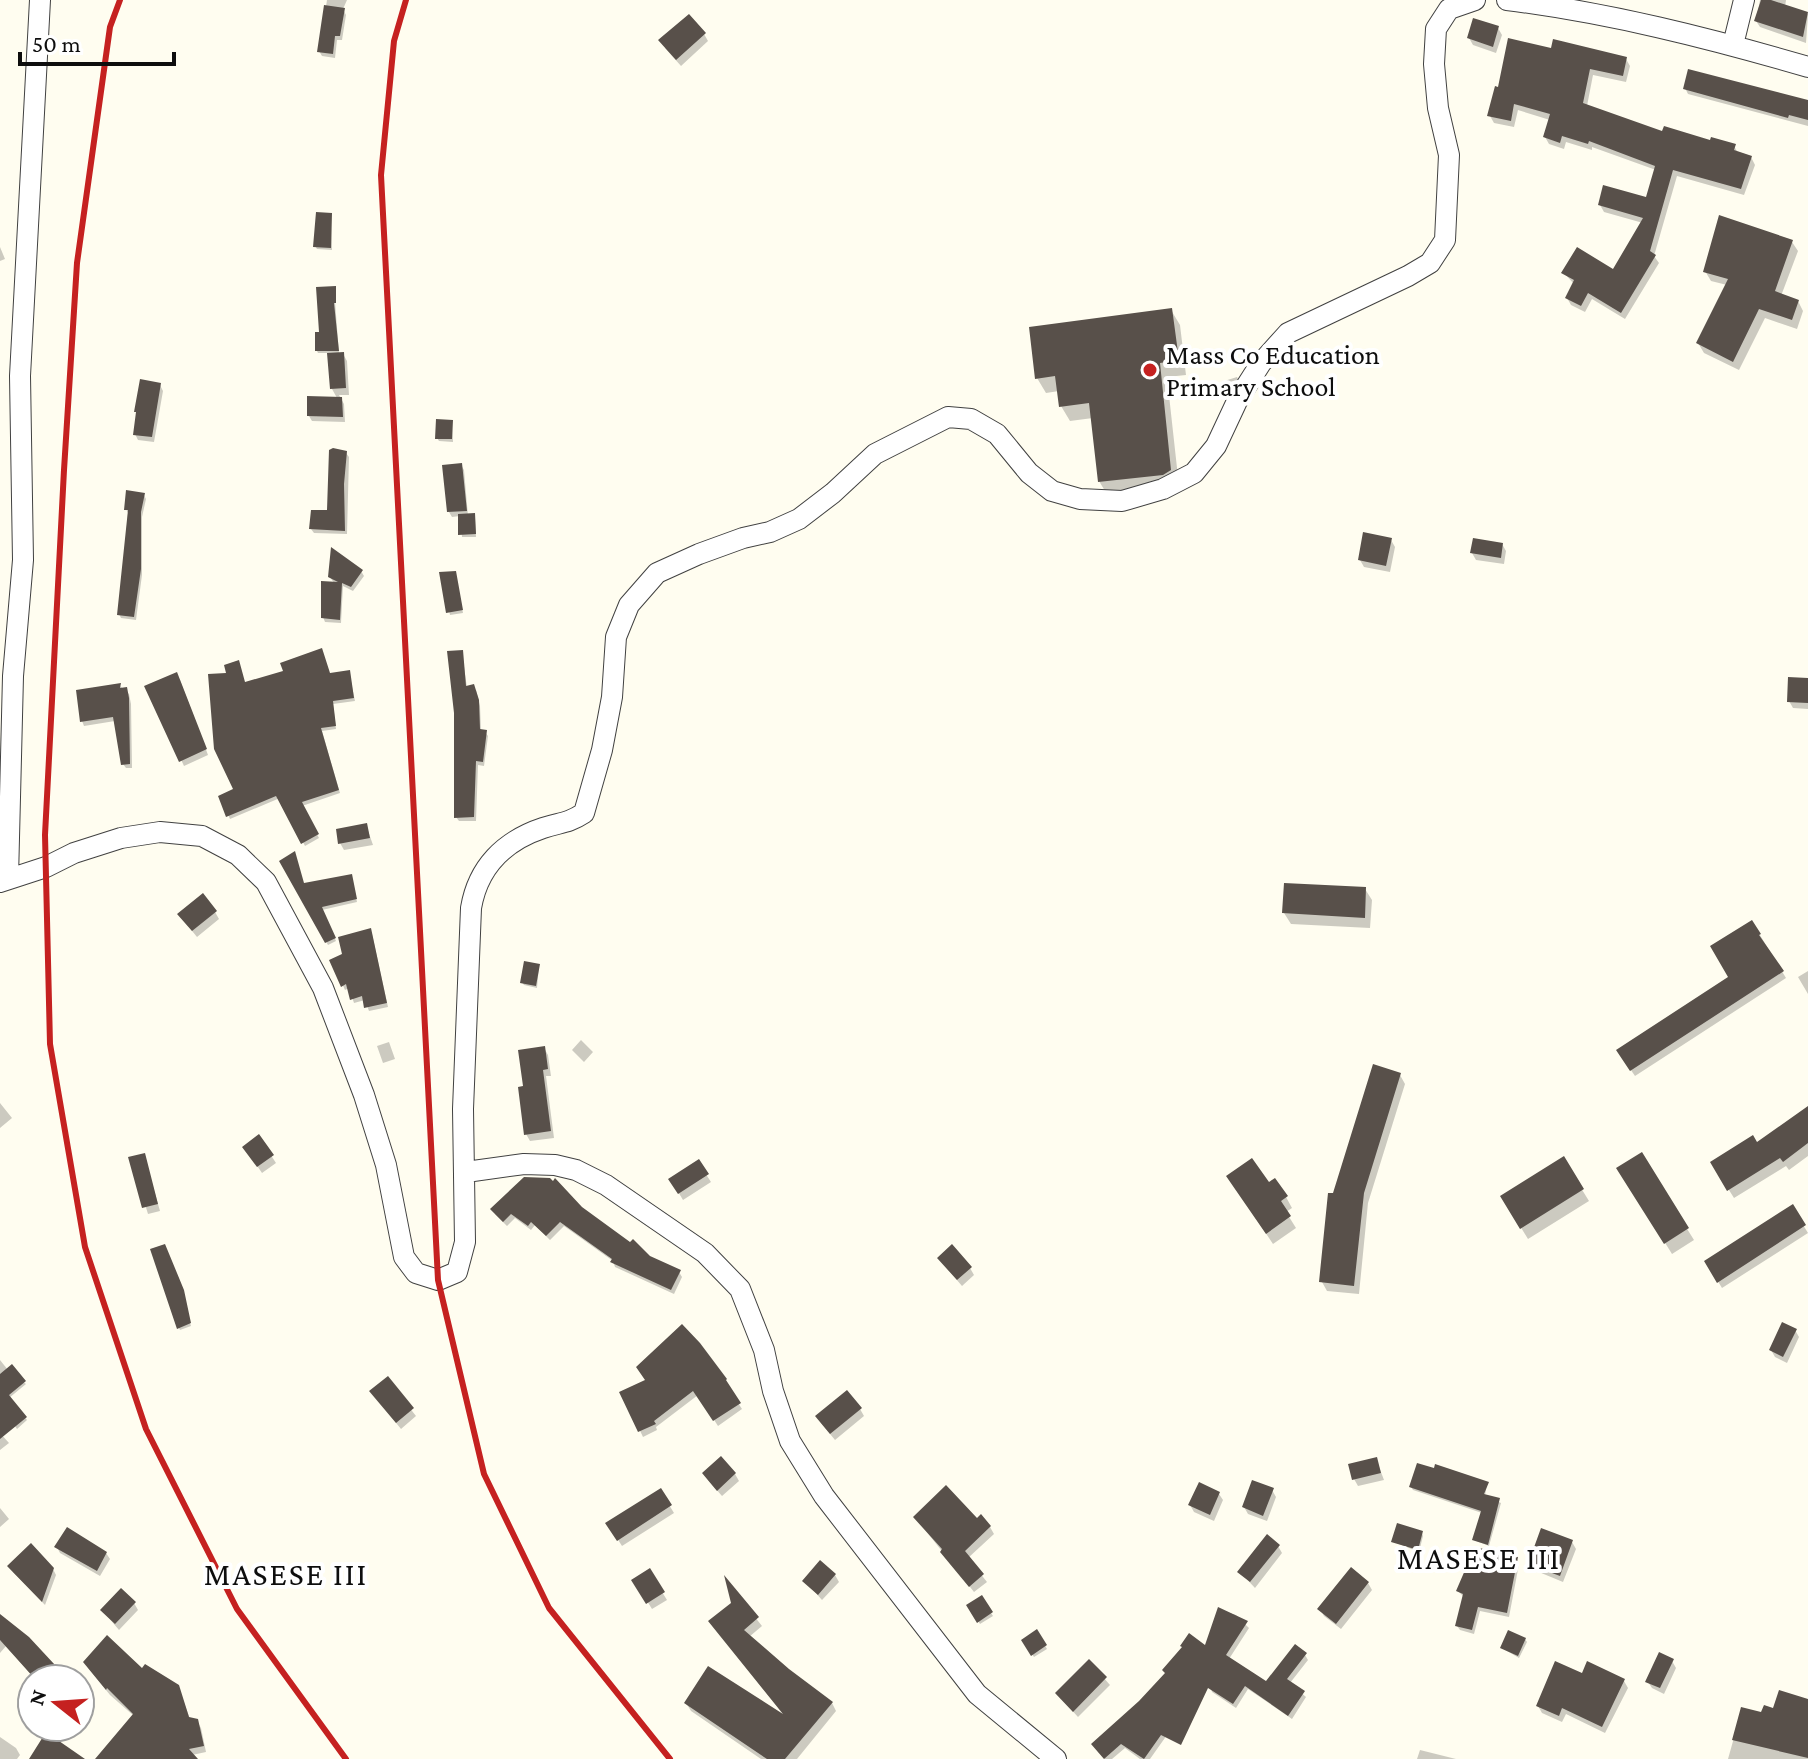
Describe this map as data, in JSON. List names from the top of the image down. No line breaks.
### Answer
{"districts":["MASESE III","MASESE III"],"places":["Mass Co Education Primary School"],"scale_bar":"50 m","north":"left"}
